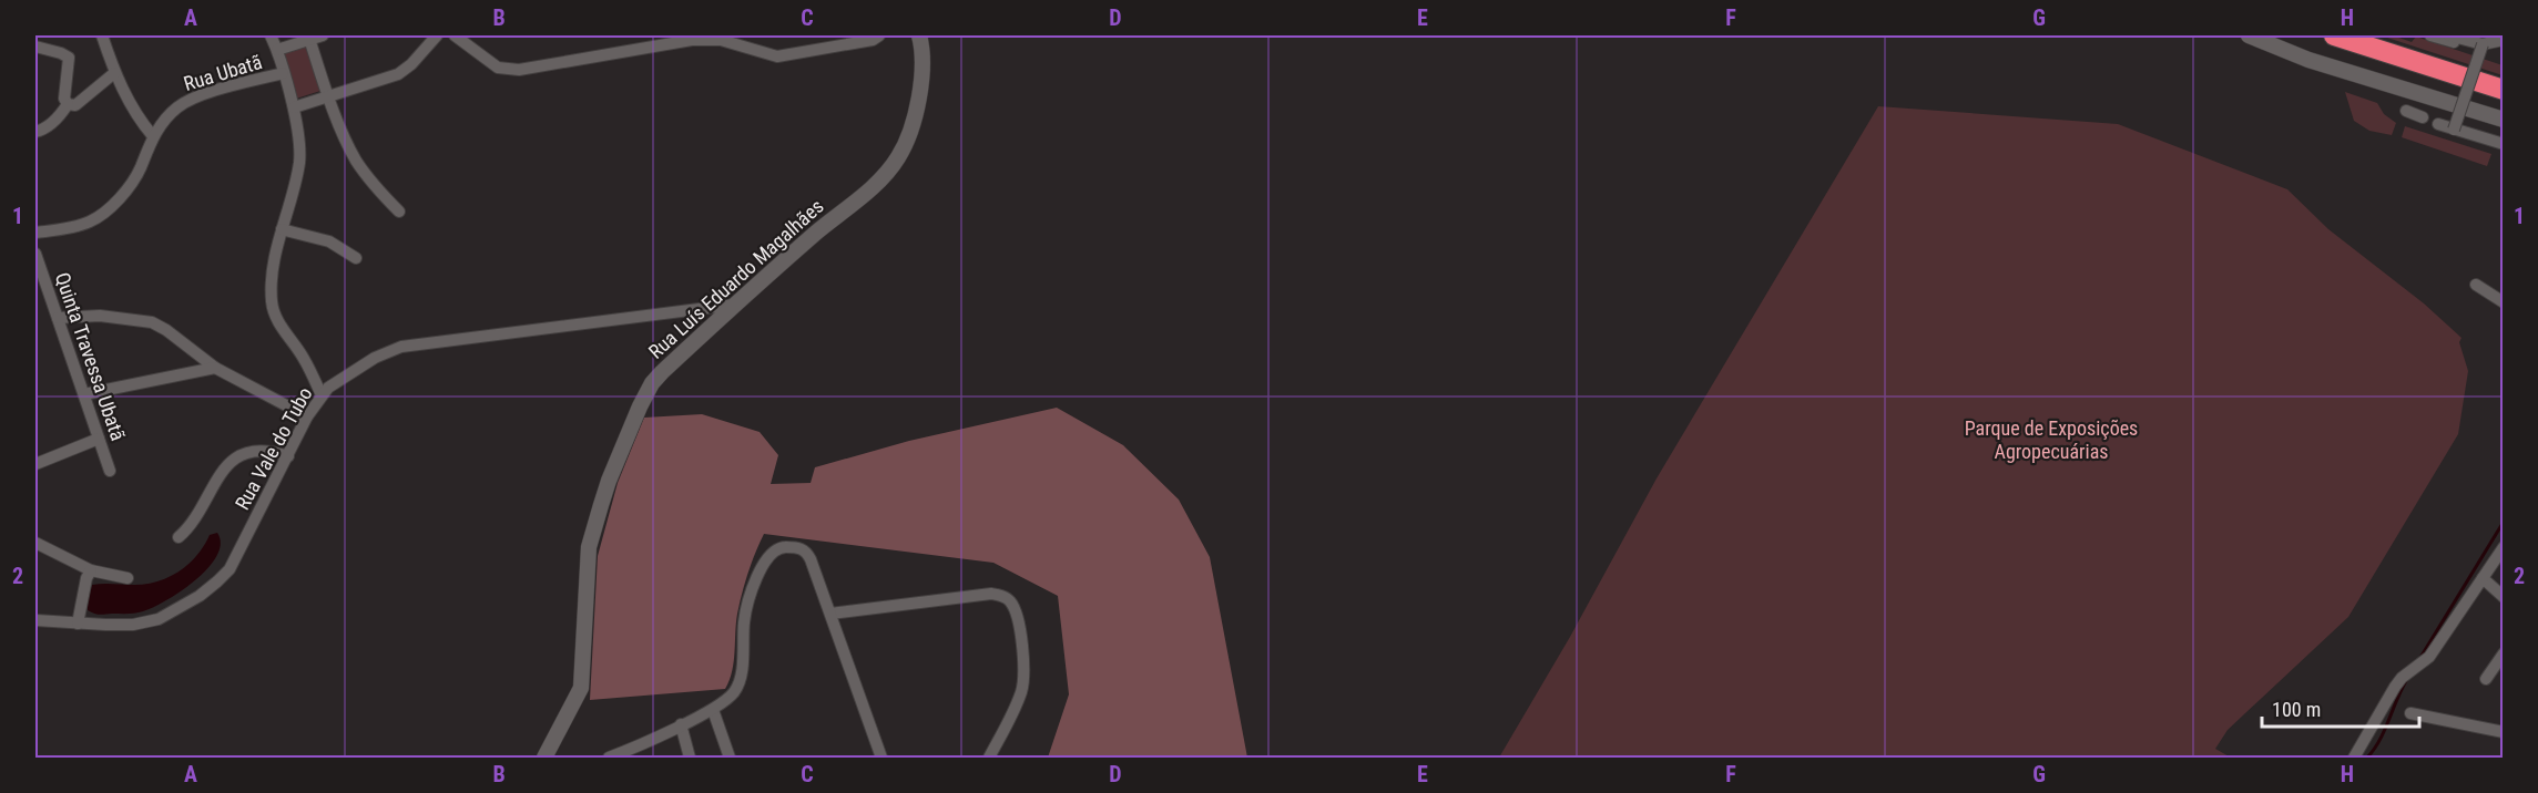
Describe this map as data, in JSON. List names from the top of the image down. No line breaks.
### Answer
{"streets":{"main road":["Rua Luís Eduardo Magalhães"],"street":["Rua Ubatã","Quinta Travessa Ubatã","Rua Vale do Tubo"]},"crossings":[["Rua Luís Eduardo Magalhães","Rua Vale do Tubo"]],"parks":["Parque de Exposições Agropecuárias"],"scale_bar":"100 m","grid":{"columns":["A","B","C","D","E","F","G","H"],"rows":["1","2"]}}
